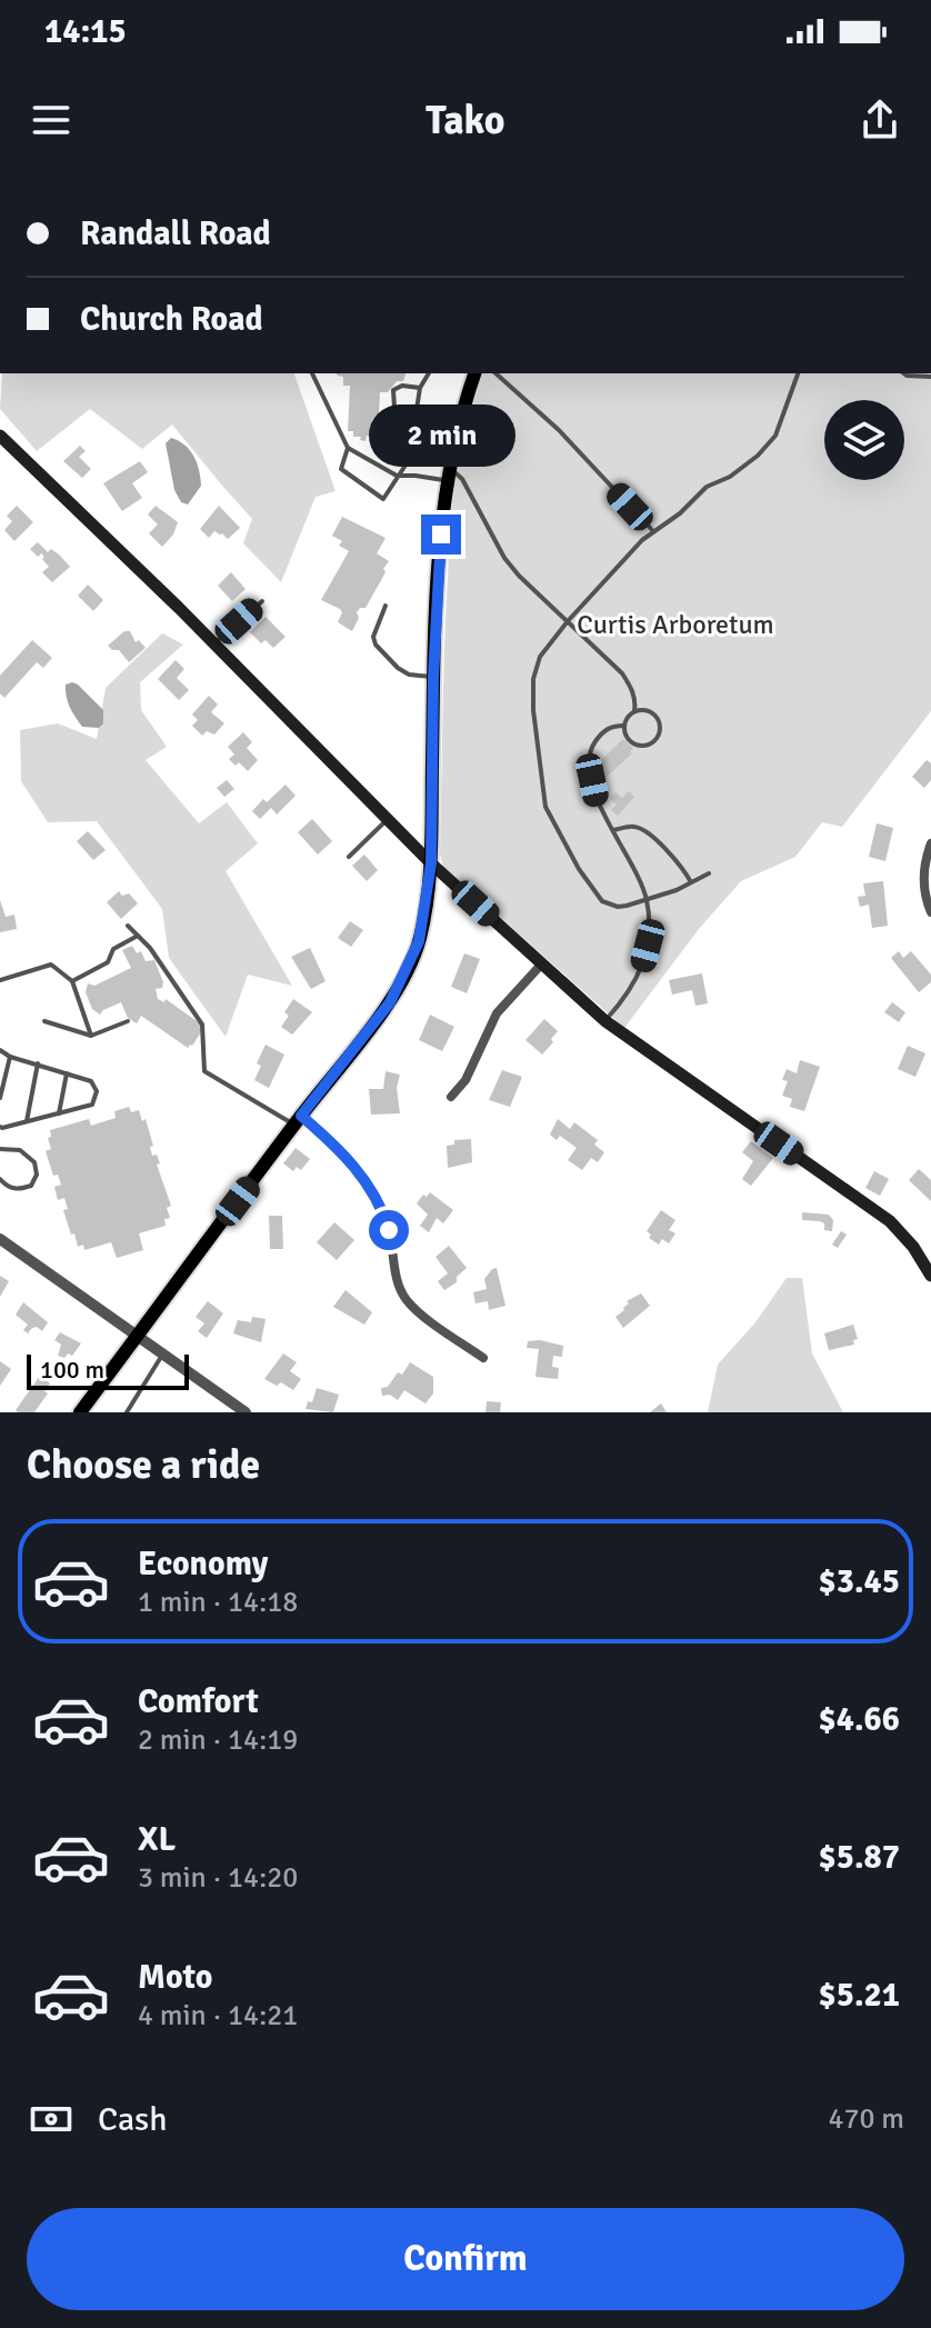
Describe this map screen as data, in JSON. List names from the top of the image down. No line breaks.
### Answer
{"parks":["Curtis Arboretum"],"scale_bar":"100 m","page":{"status":"14:15","header":"Tako","banner":["Randall Road","Church Road"],"bubble":"2 min","scale":"100 m","heading":"Choose a ride","list":[{"name":"Economy","note":"1 min · 14:18","value":"$3.45"},{"name":"Comfort","note":"2 min · 14:19","value":"$4.66"},{"name":"XL","note":"3 min · 14:20","value":"$5.87"},{"name":"Moto","note":"4 min · 14:21","value":"$5.21"}],"pay":["Cash","470 m"],"buttons":"Confirm"}}
